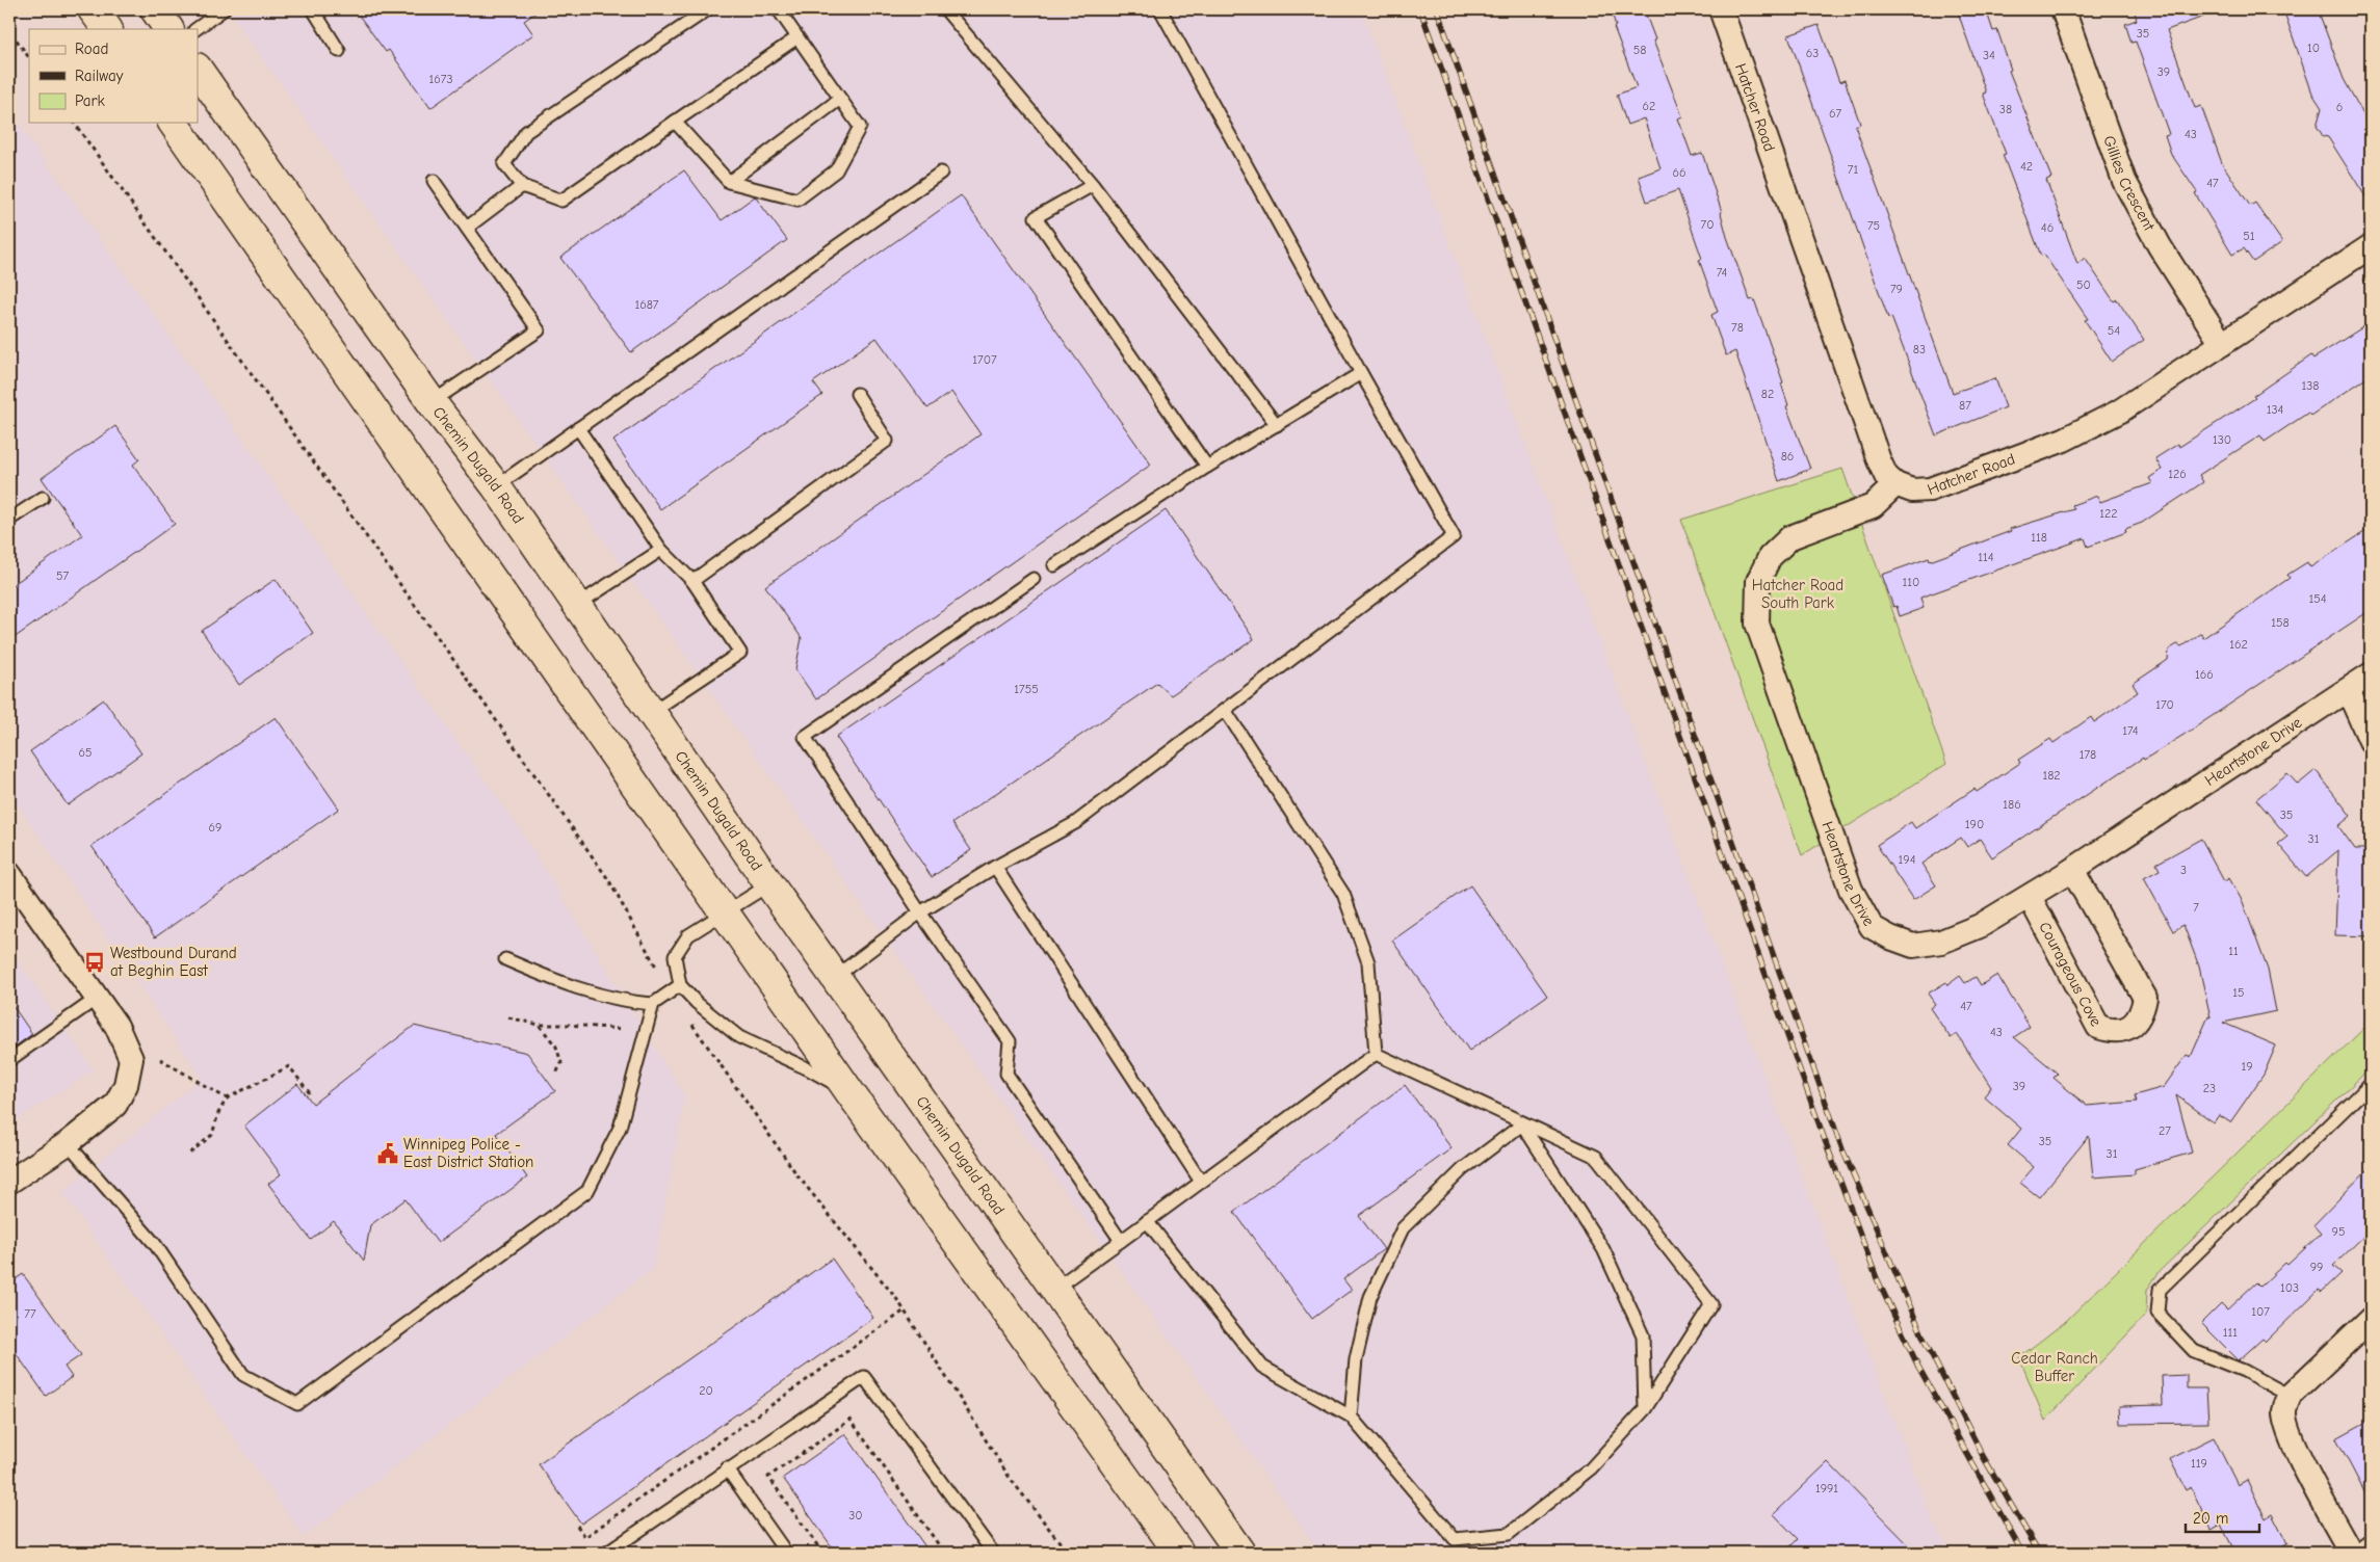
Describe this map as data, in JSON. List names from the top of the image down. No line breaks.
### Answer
{"streets":{"main road":["Chemin Dugald Road"],"street":["Hatcher Road","Gillies Crescent","Heartstone Drive","Courageous Cove"]},"crossings":[["Hatcher Road","Gillies Crescent"],["Hatcher Road","Heartstone Drive"],["Heartstone Drive","Courageous Cove"]],"parks":["Hatcher Road South Park","Cedar Ranch Buffer"],"places":{"bus stop":["Westbound Durand at Beghin East"],"public building":["Winnipeg Police - East District Station"]},"house_numbers":["35","10","58","63","34","39","1673","62","6","38","67","43","42","71","66","47","70","75","46","51","74","50","79","1687","78","54","83","1707","138","82","87","134","130","86","126","122","118","114","57","110","154","158","162","166","1755","170","174","65","178","182","186","35","190","69","31","194","3","7","11","15","47","43","19","39","23","27","35","31","95","99","103","107","77","111","20","119","1991","30"],"legend":["Road","Railway","Park"],"scale_bar":"20 m"}
